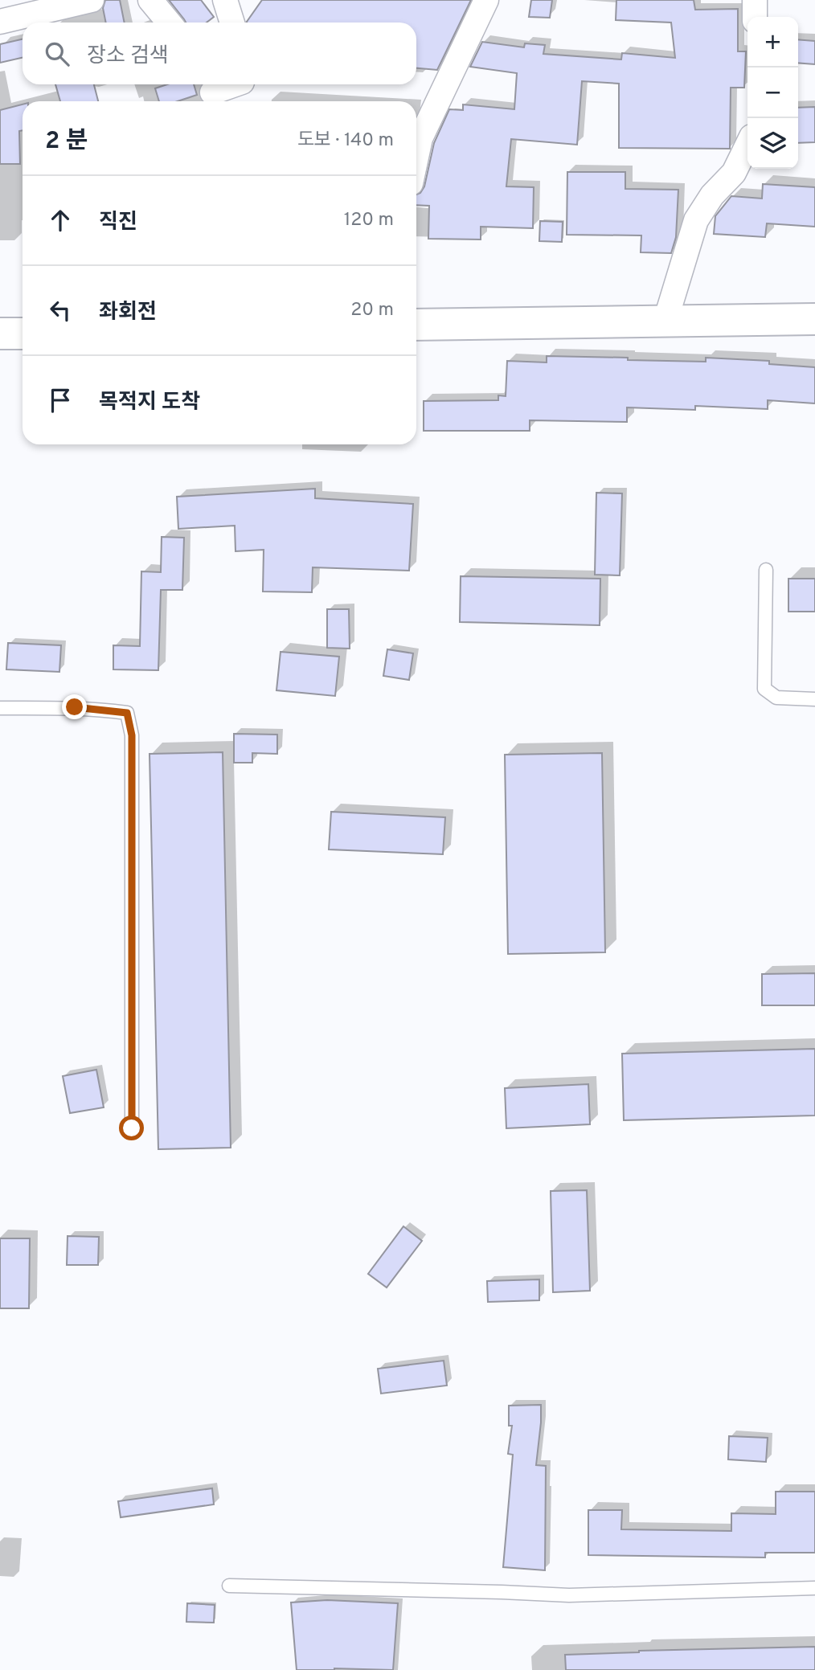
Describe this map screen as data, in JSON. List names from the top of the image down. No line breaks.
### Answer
{"page":{"map_buttons":["+","−"],"search":"장소 검색","heading":["2 분","도보 · 140 m"],"list":[["직진","120 m"],["좌회전","20 m"],"목적지 도착"]}}
